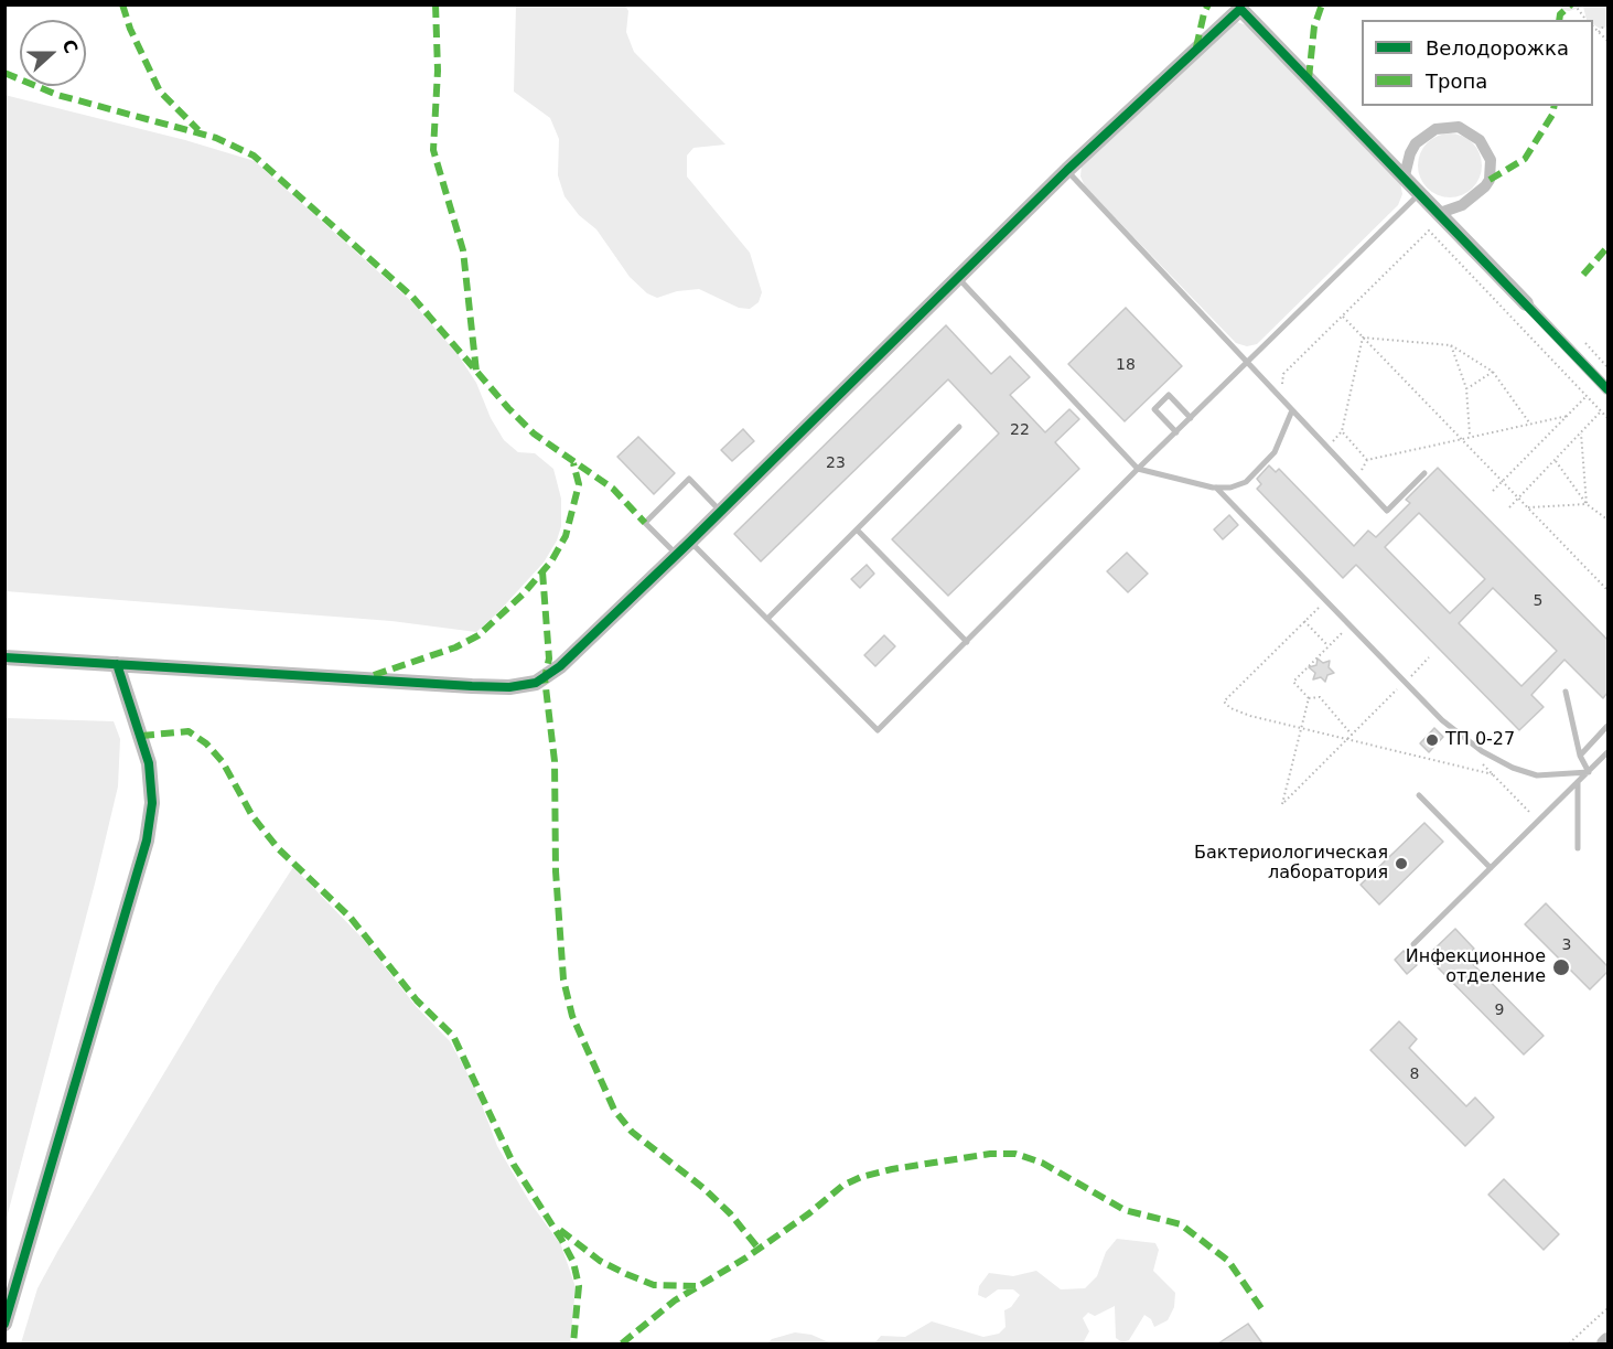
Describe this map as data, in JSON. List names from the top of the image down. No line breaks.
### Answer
{"places":["ТП 0-27","Бактериологическая лаборатория","Инфекционное отделение"],"house_numbers":["18","22","23","5","3","9","8"],"legend":["Велодорожка","Тропа"],"north":"right"}
